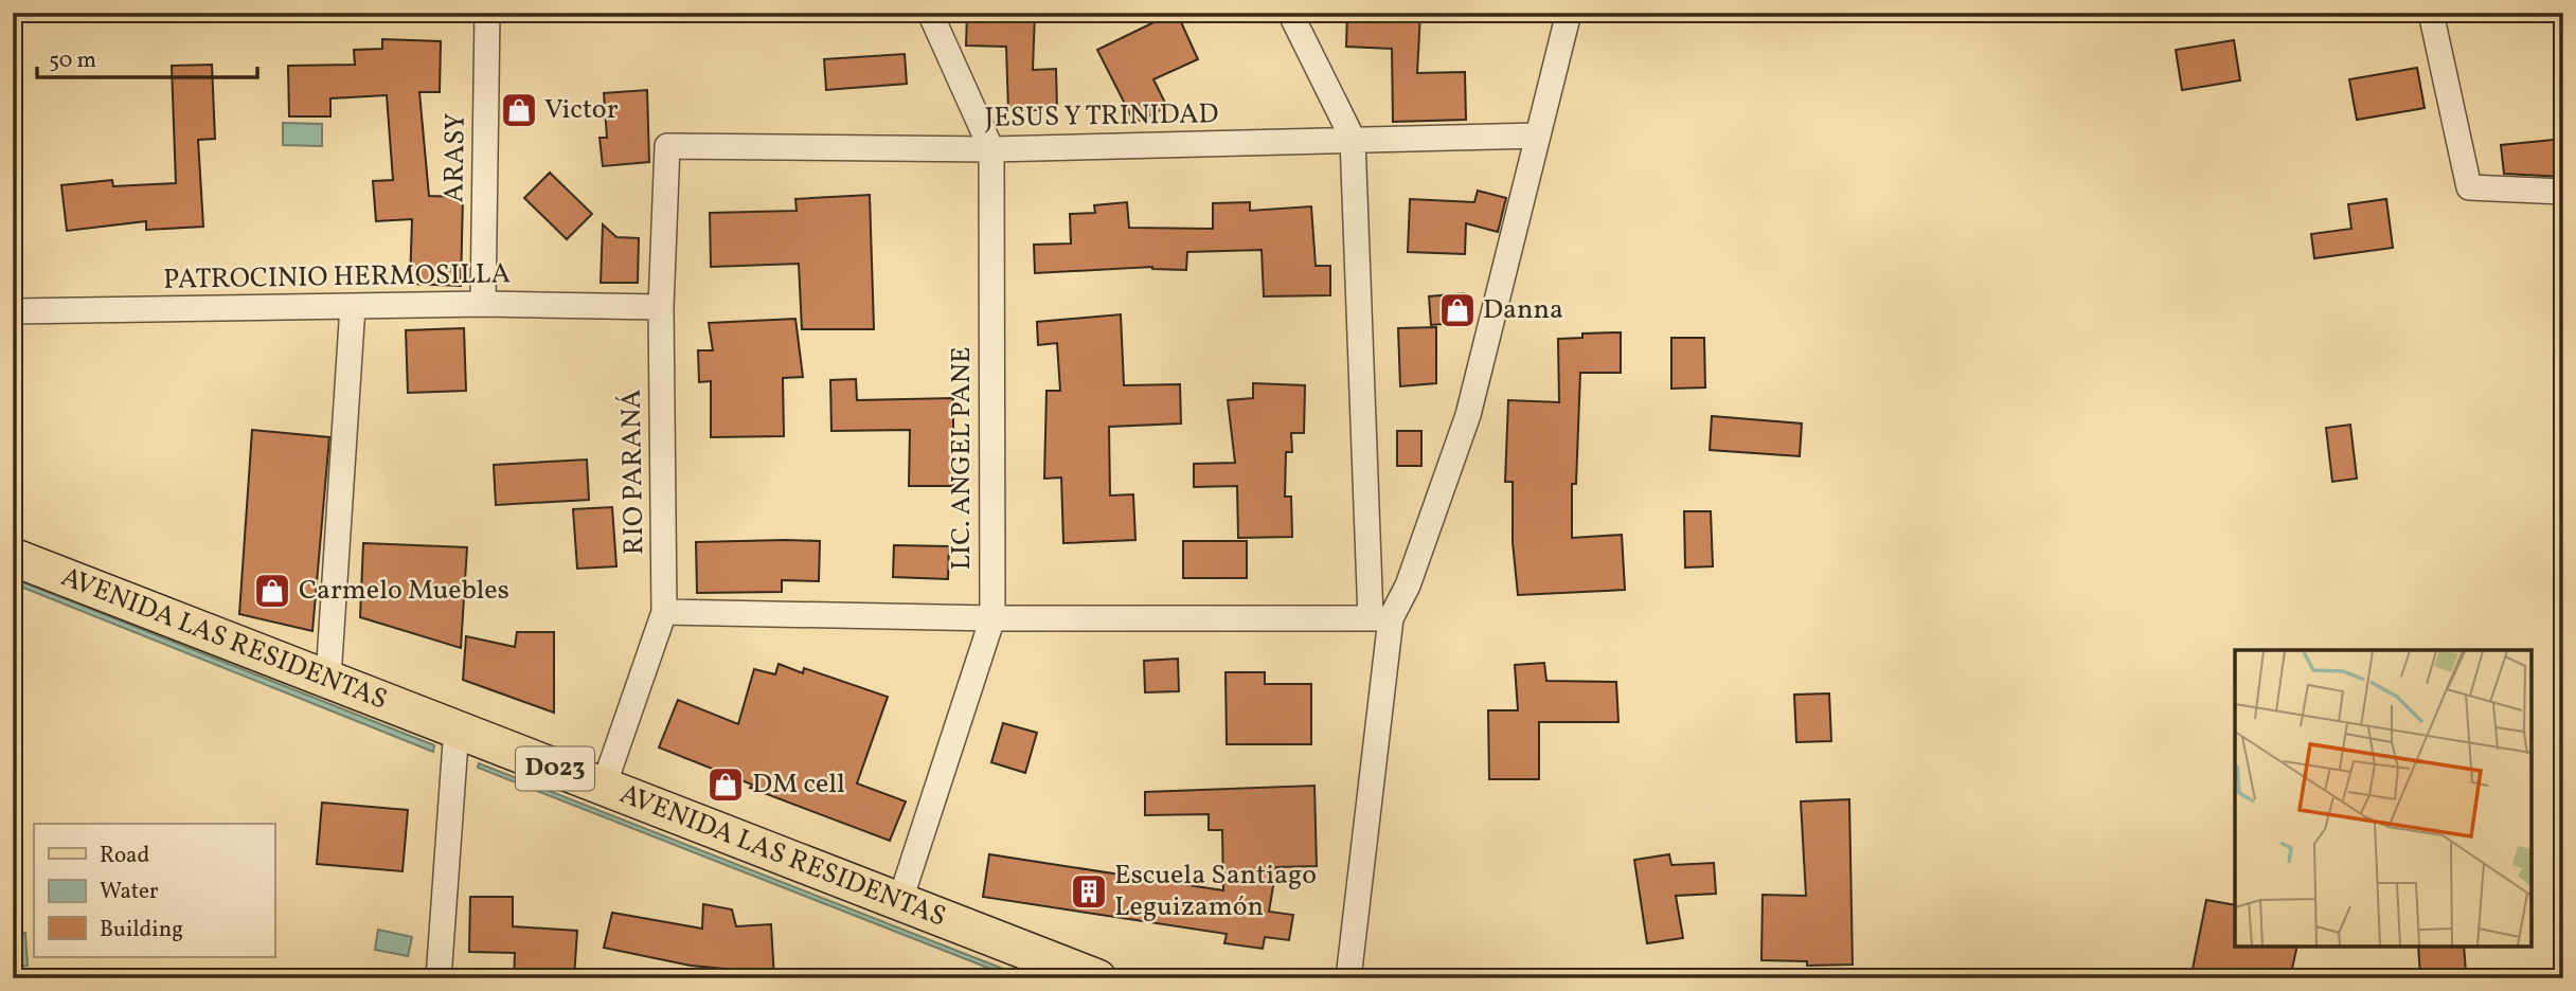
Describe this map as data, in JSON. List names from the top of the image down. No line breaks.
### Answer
{"streets":{"main road":["AVENIDA LAS RESIDENTAS","D023"],"street":["JESUS Y TRINIDAD","ARASY","PATROCINIO HERMOSILLA","LIC. ANGEL PANE","RIO PARANÁ"]},"crossings":[["JESUS Y TRINIDAD","LIC. ANGEL PANE"],["JESUS Y TRINIDAD","RIO PARANÁ"],["ARASY","PATROCINIO HERMOSILLA"],["PATROCINIO HERMOSILLA","RIO PARANÁ"],["LIC. ANGEL PANE","AVENIDA LAS RESIDENTAS"],["RIO PARANÁ","AVENIDA LAS RESIDENTAS"]],"places":{"shop":["Victor","Danna","Carmelo Muebles","DM cell"],"building":["Escuela Santiago Leguizamón"]},"legend":["Road","Water","Building"],"scale_bar":"50 m"}
